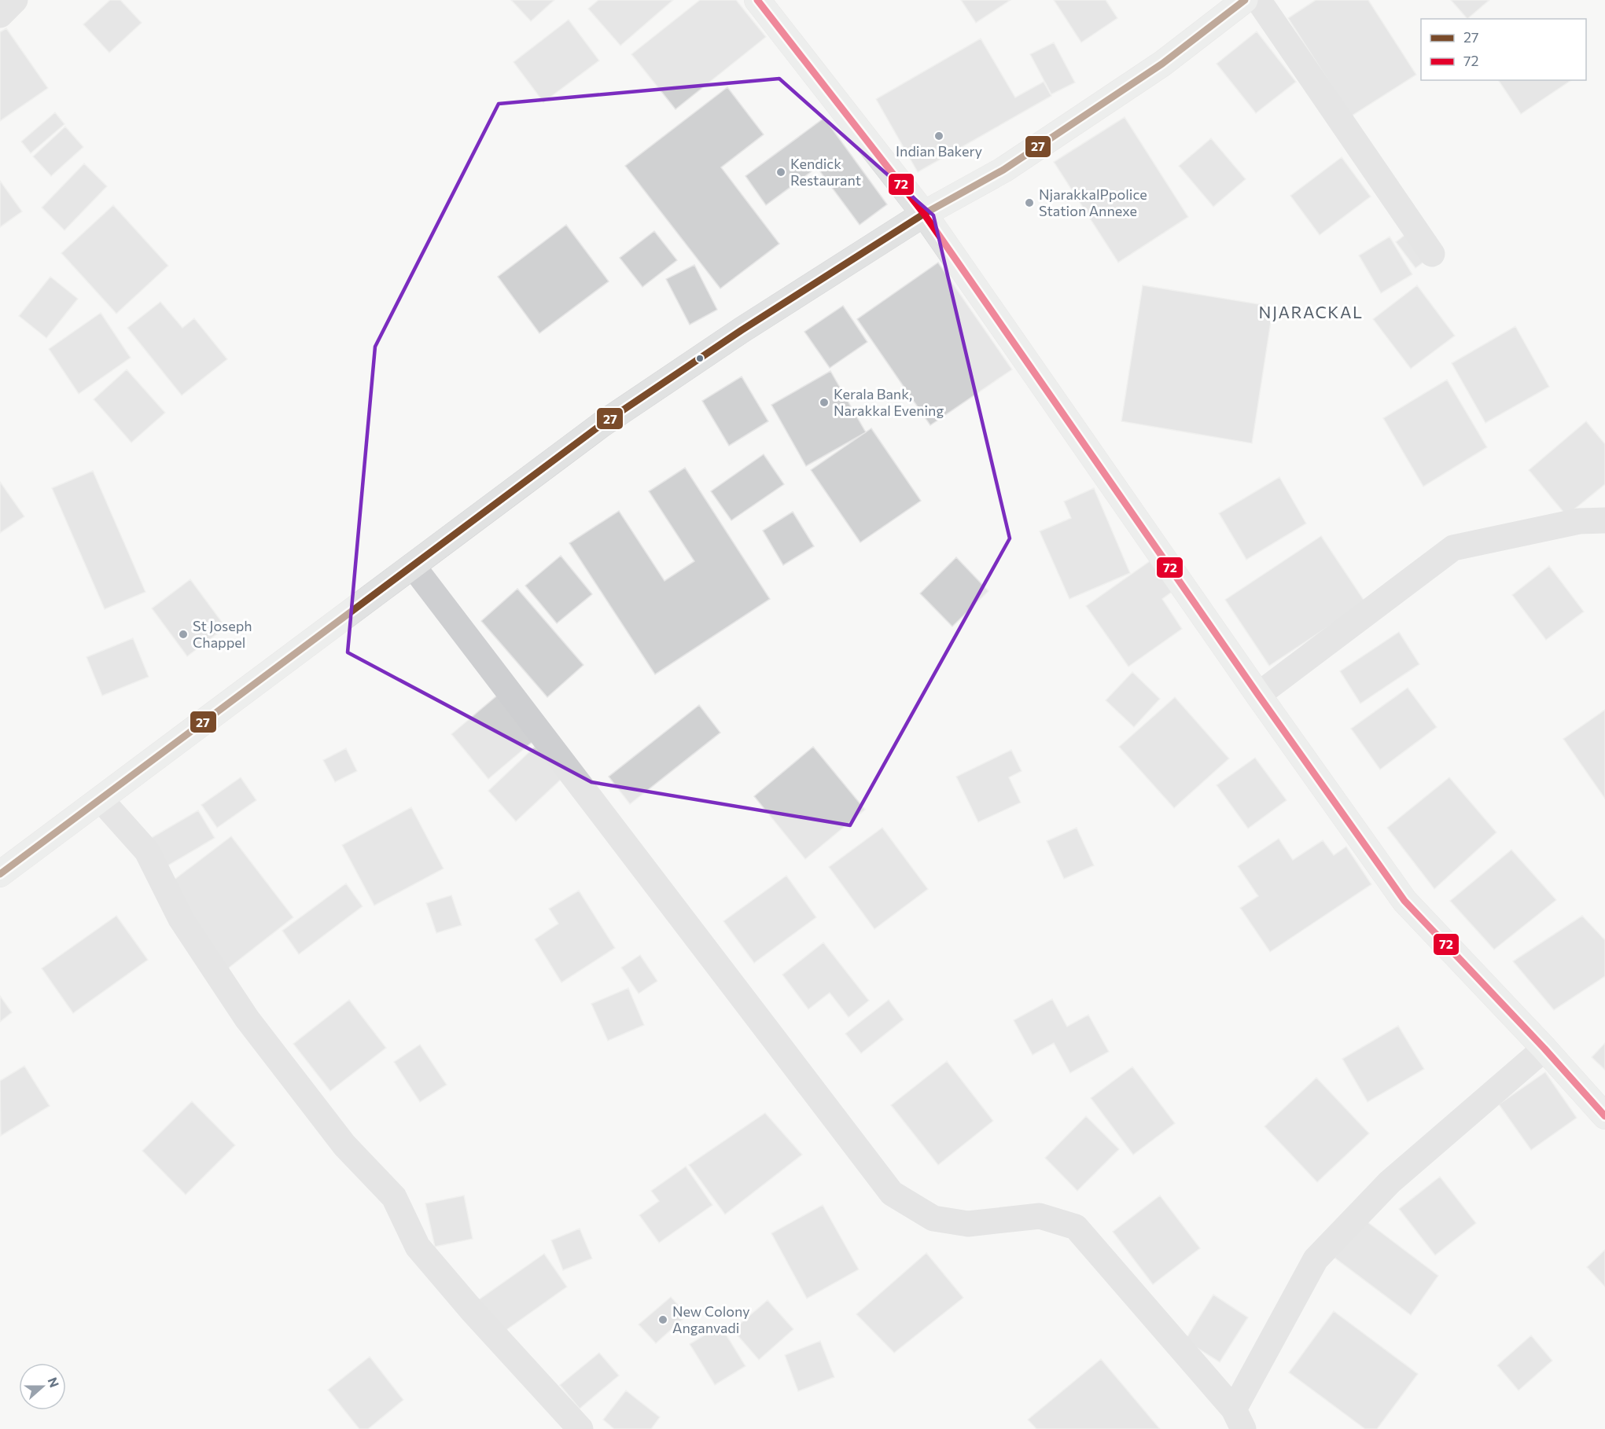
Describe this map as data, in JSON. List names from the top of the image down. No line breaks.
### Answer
{"districts":["NJARACKAL"],"places":["Indian Bakery","Kendick Restaurant","NjarakkalPpolice Station Annexe","Kerala Bank, Narakkal Evening","St Joseph Chappel","New Colony Anganvadi"],"lines":["transit line 27","transit line 72"],"legend":["27","72"],"north":"right"}
